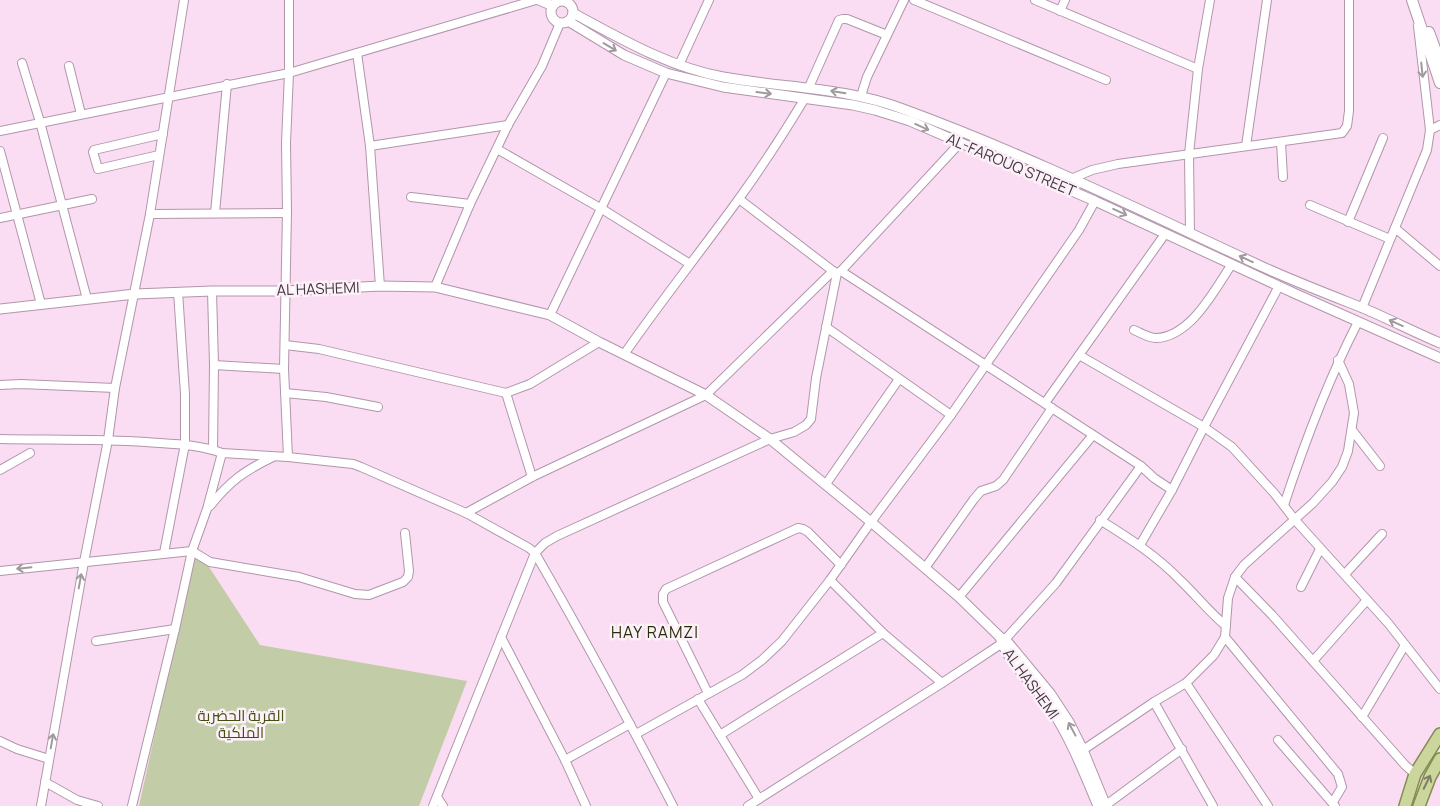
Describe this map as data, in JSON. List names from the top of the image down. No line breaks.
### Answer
{"streets":{"street":["AL-FAROUQ STREET","AL HASHEMI"]},"districts":["HAY RAMZI"],"parks":["القرية الحضرية الملكية"]}
